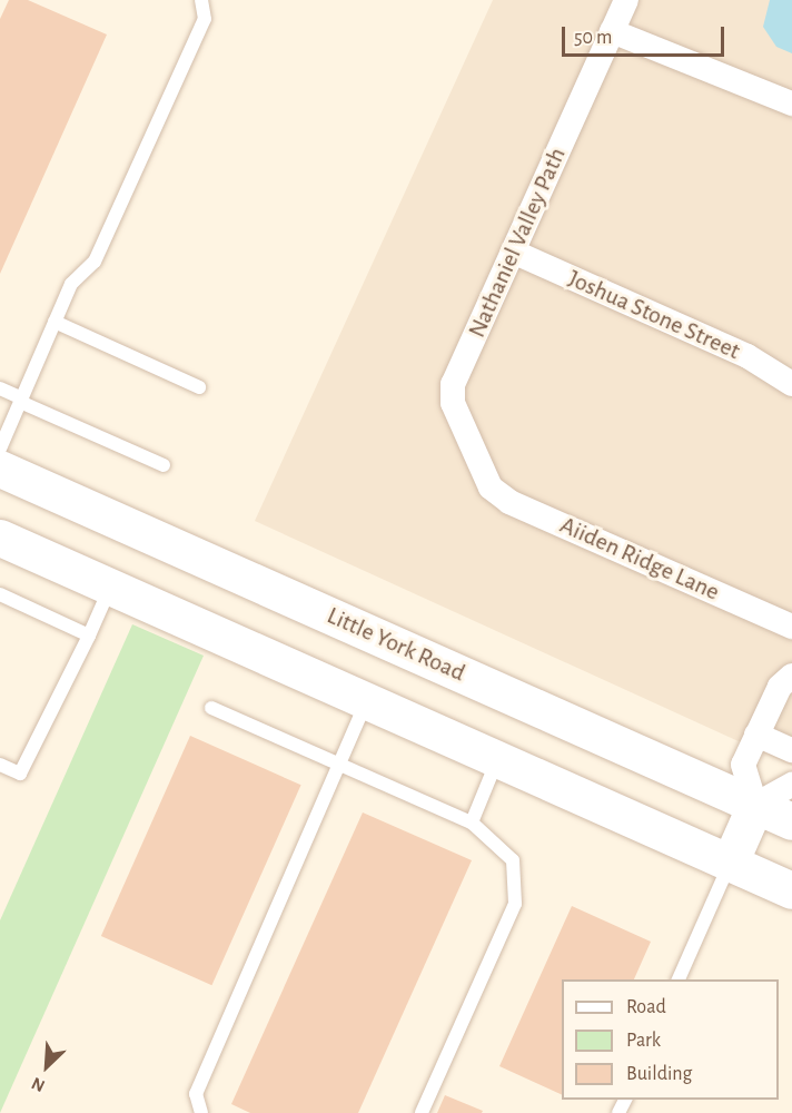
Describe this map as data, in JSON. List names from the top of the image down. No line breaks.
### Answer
{"streets":{"main road":["Little York Road"],"street":["Nathaniel Valley Path","Joshua Stone Street","Aiiden Ridge Lane"]},"crossings":[["Nathaniel Valley Path","Joshua Stone Street"],["Nathaniel Valley Path","Aiiden Ridge Lane"]],"legend":["Road","Park","Building"],"scale_bar":"50 m","north":"bottom left"}
